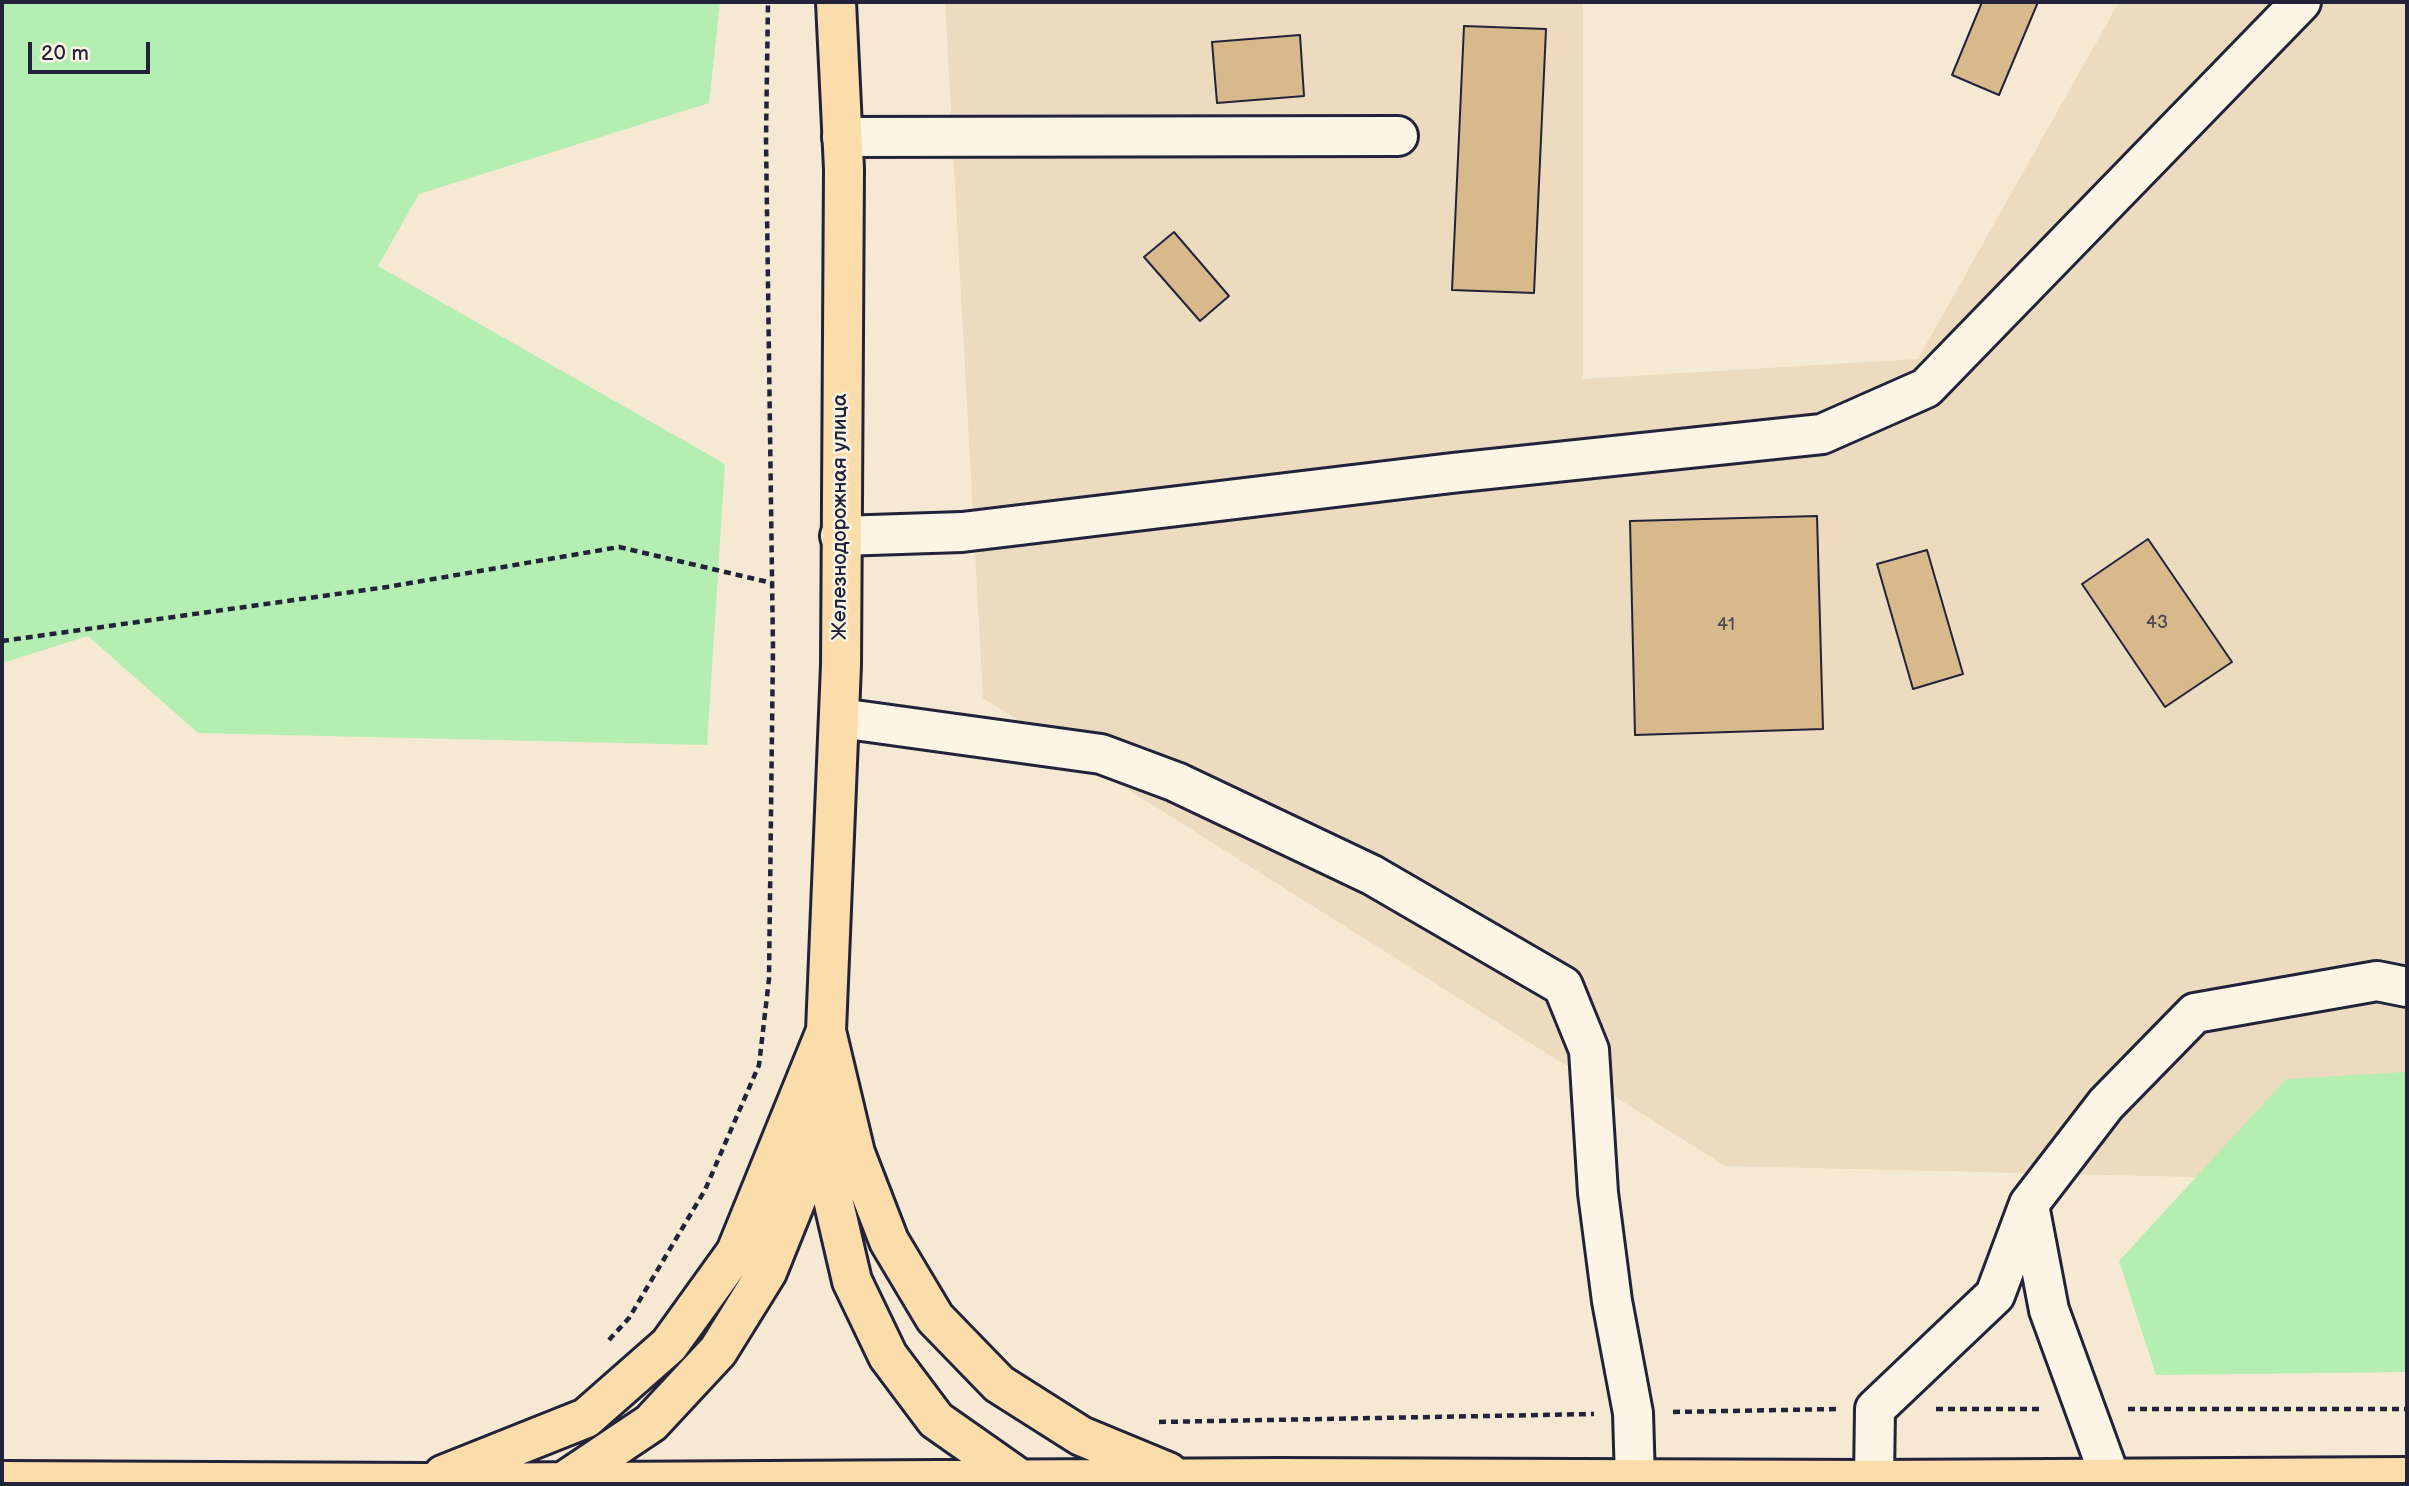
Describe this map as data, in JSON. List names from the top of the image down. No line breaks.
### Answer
{"streets":{"main road":["Железнодорожная улица"]},"house_numbers":["43","41"],"scale_bar":"20 m"}
